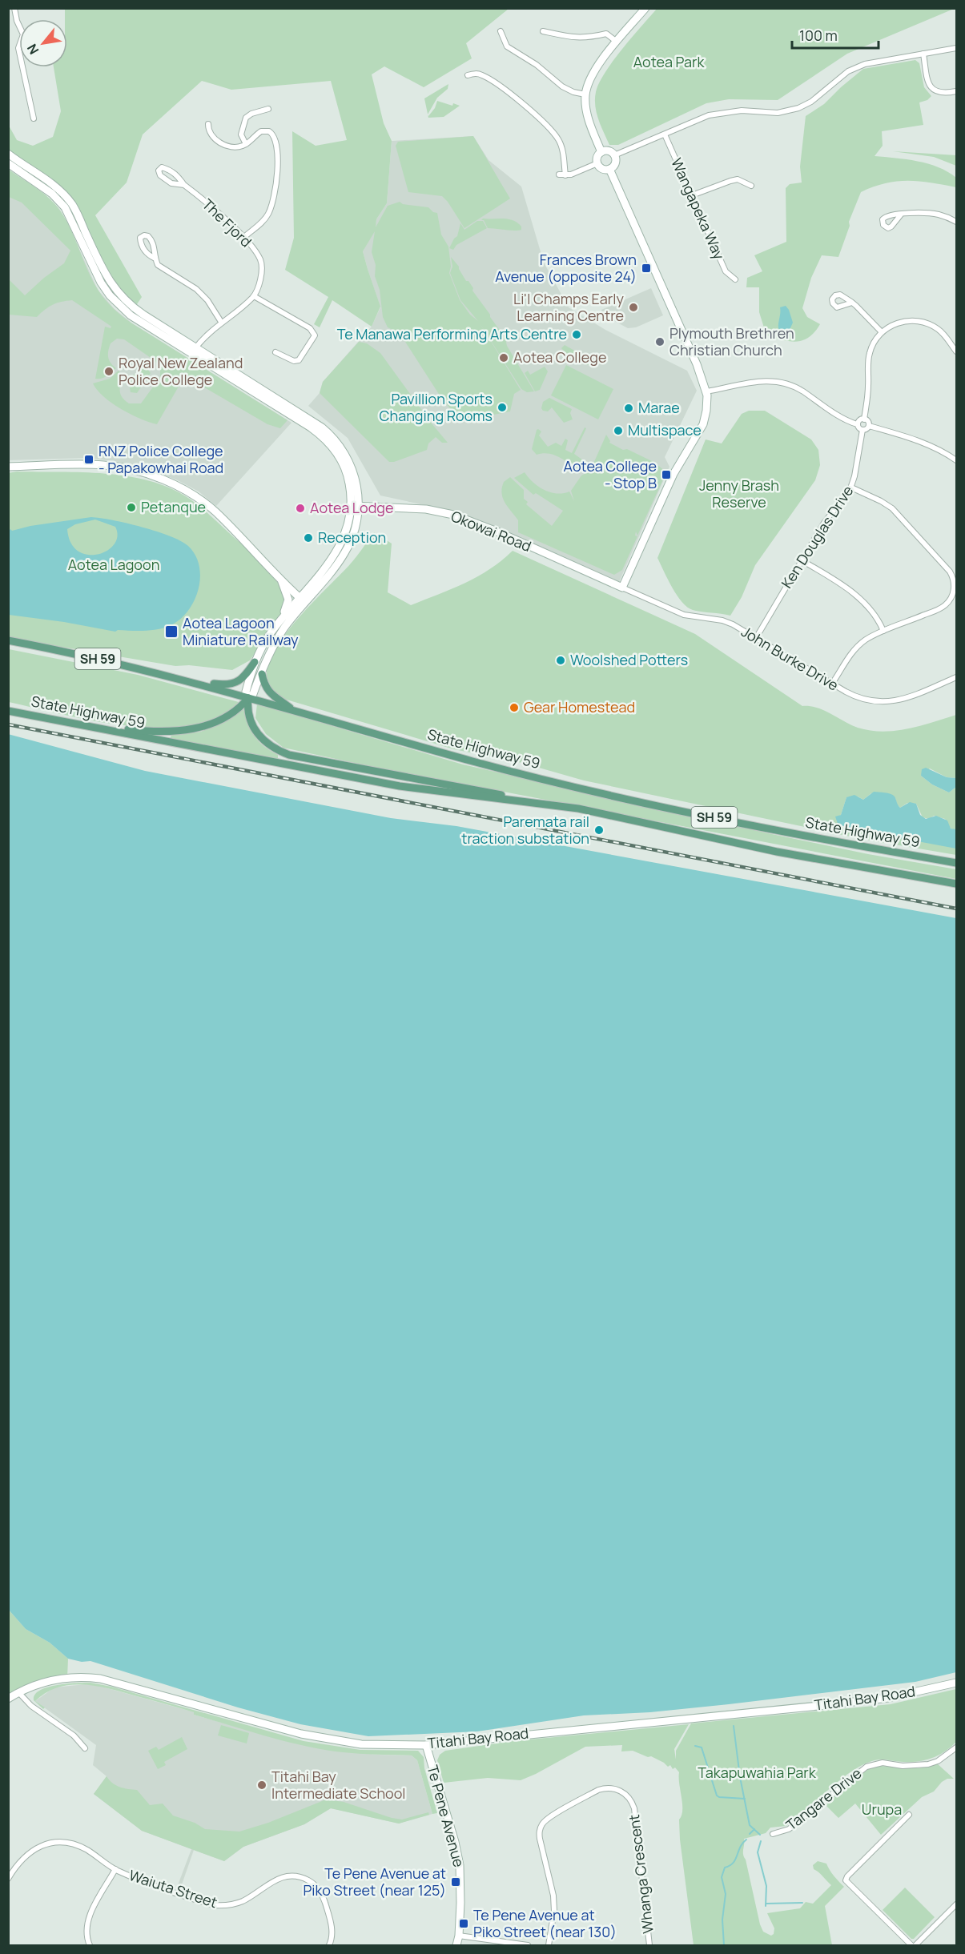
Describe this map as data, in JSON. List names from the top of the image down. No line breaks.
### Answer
{"streets":{"main road":["Okowai Road","SH 59","State Highway 59","Titahi Bay Road","Te Pene Avenue"],"street":["Wangapeka Way","The Fjord","Ken Douglas Drive","John Burke Drive","Tangare Drive","Whanga Crescent","Waiuta Street"]},"crossings":[["Okowai Road","John Burke Drive"],["Ken Douglas Drive","John Burke Drive"],["Titahi Bay Road","Te Pene Avenue"]],"parks":["Aotea Park","Jenny Brash Reserve","Aotea Lagoon","Takapuwahia Park","Urupa"],"places":{"transit":["Frances Brown Avenue (opposite 24)","RNZ Police College - Papakowhai Road","Aotea College - Stop B","Aotea Lagoon Miniature Railway","Te Pene Avenue at Piko Street (near 125)","Te Pene Avenue at Piko Street (near 130)"],"other":["Li'l Champs Early Learning Centre","Te Manawa Performing Arts Centre","Plymouth Brethren Christian Church","Aotea College","Royal New Zealand Police College","Pavillion Sports Changing Rooms","Marae","Multispace","Petanque","Aotea Lodge","Reception","Woolshed Potters","Gear Homestead","Paremata rail traction substation","Titahi Bay Intermediate School"]},"scale_bar":"100 m","north":"bottom left"}
